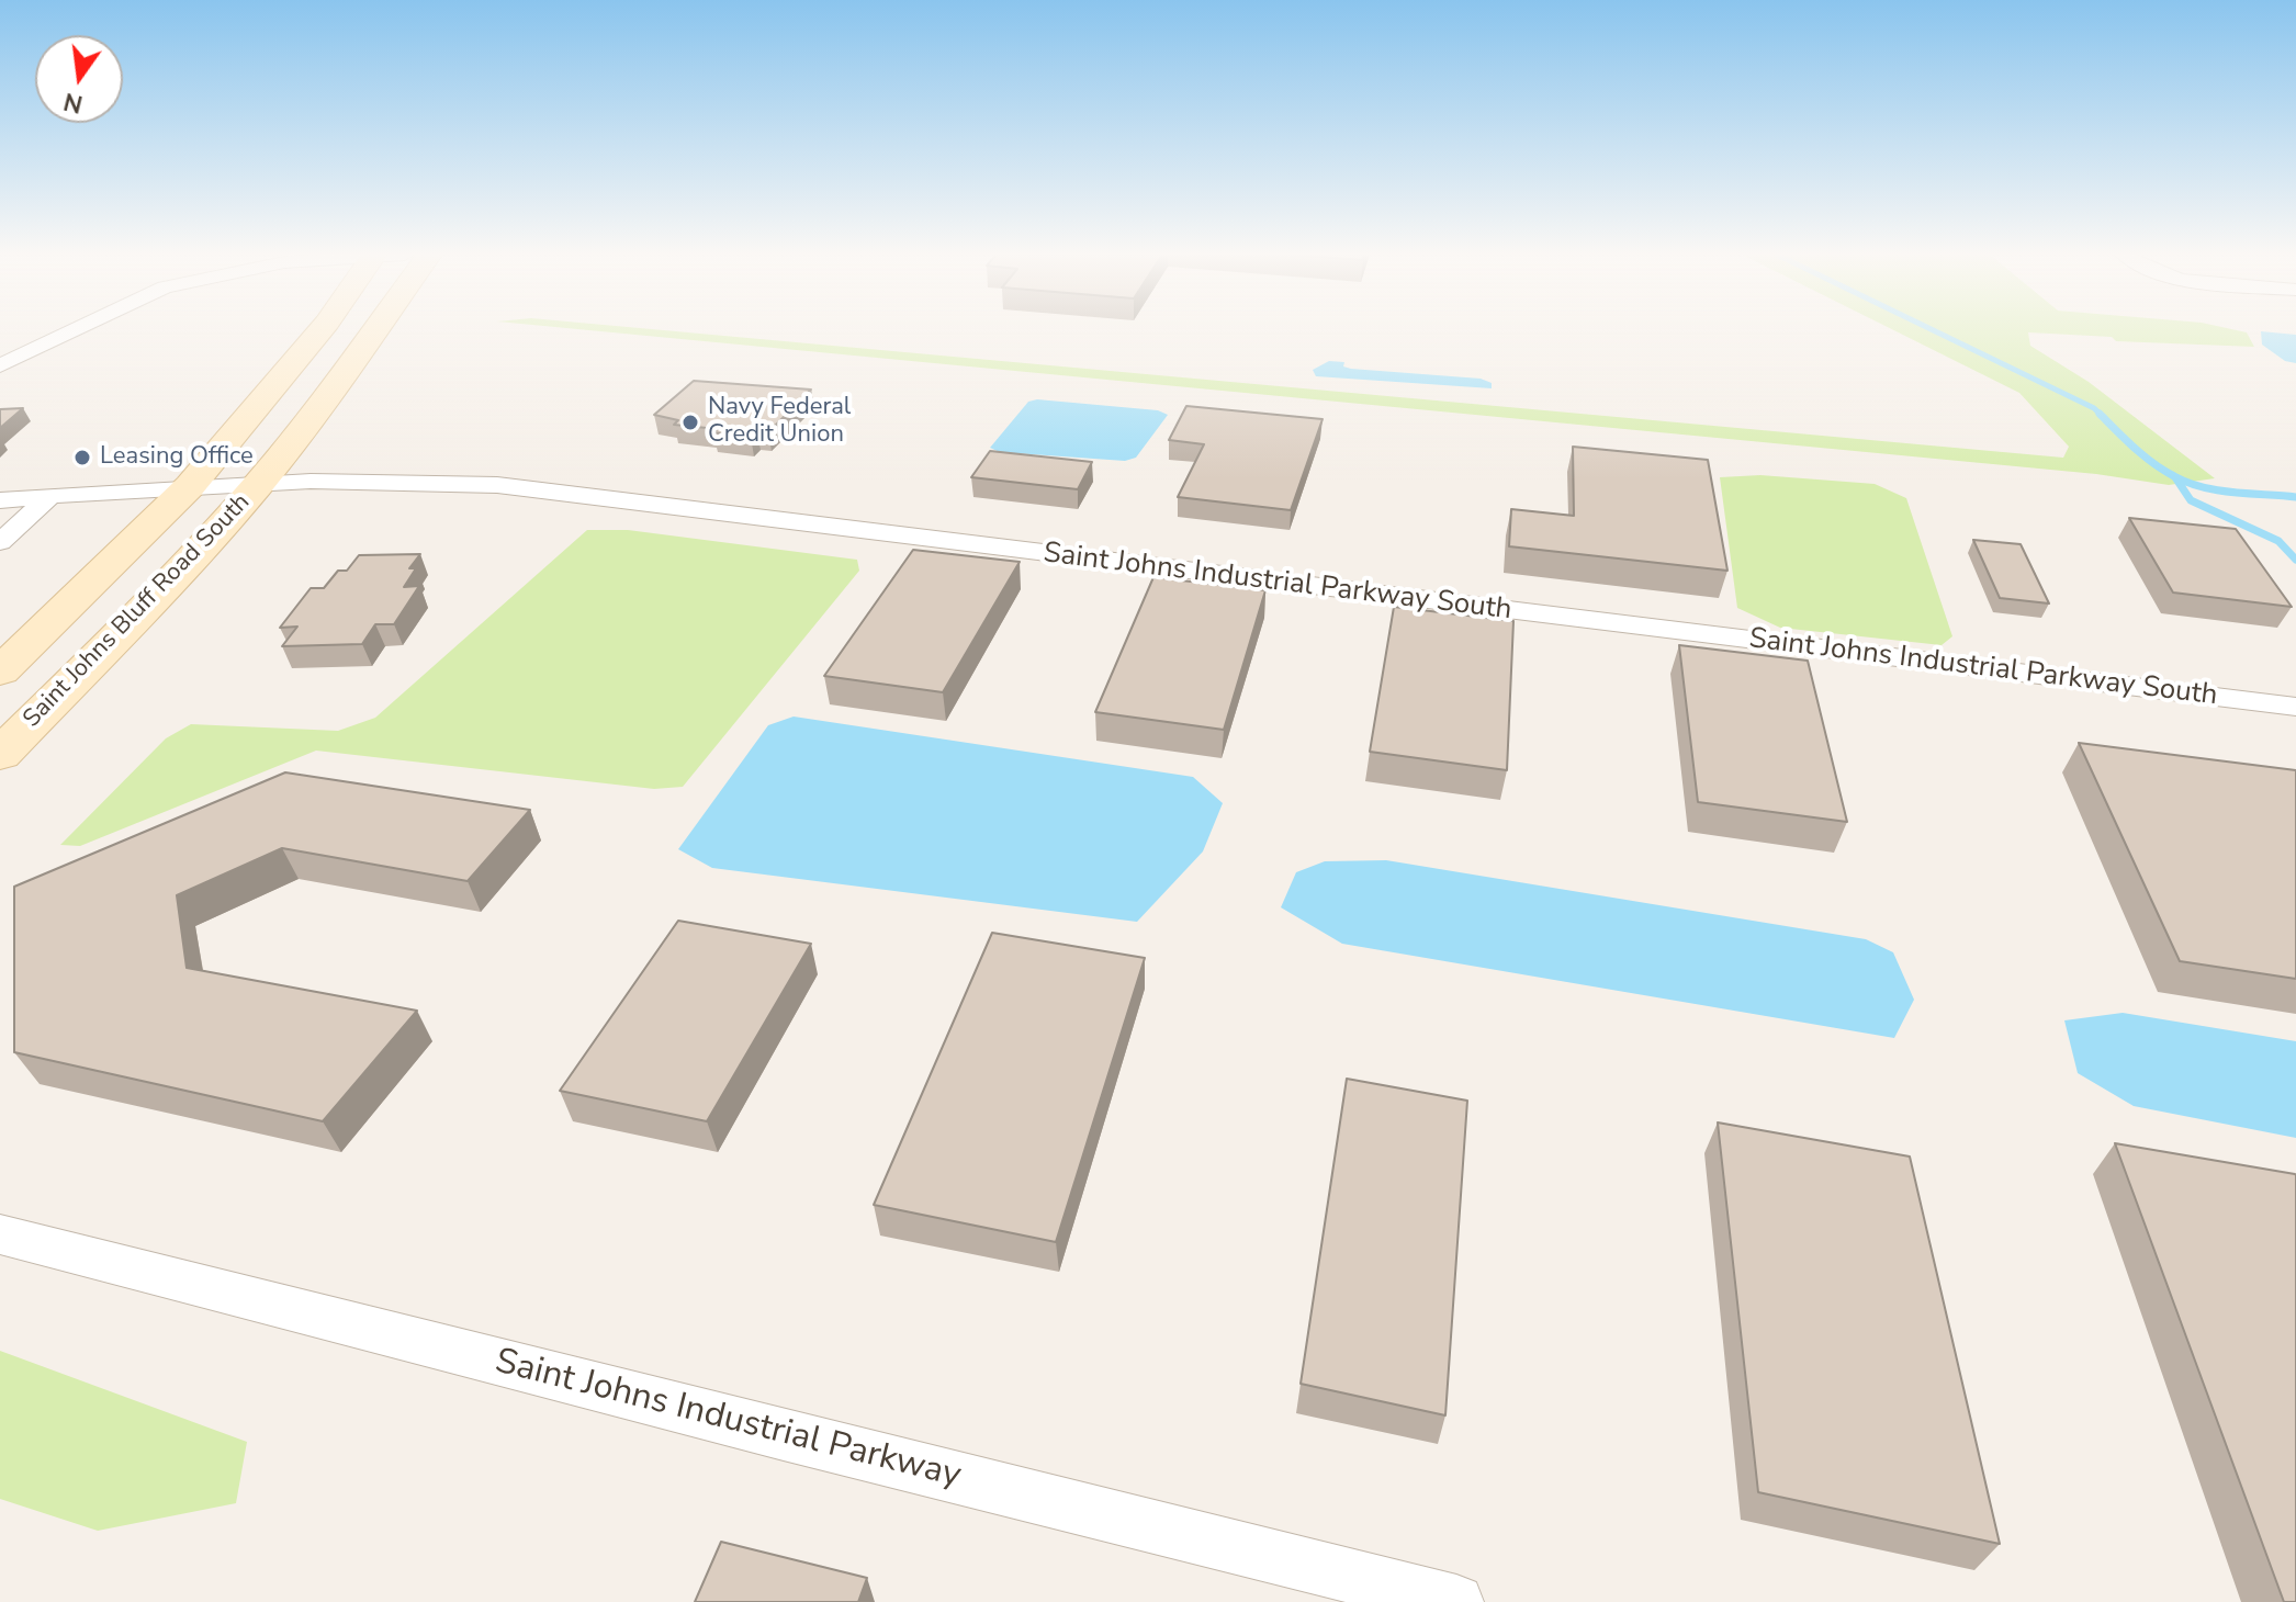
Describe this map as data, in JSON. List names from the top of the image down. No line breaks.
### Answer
{"streets":{"main road":["Saint Johns Bluff Road South"],"street":["Saint Johns Industrial Parkway South","Saint Johns Industrial Parkway"]},"crossings":[["Saint Johns Industrial Parkway South","Saint Johns Bluff Road South"]],"places":["Navy Federal Credit Union","Leasing Office"],"north":"bottom"}
